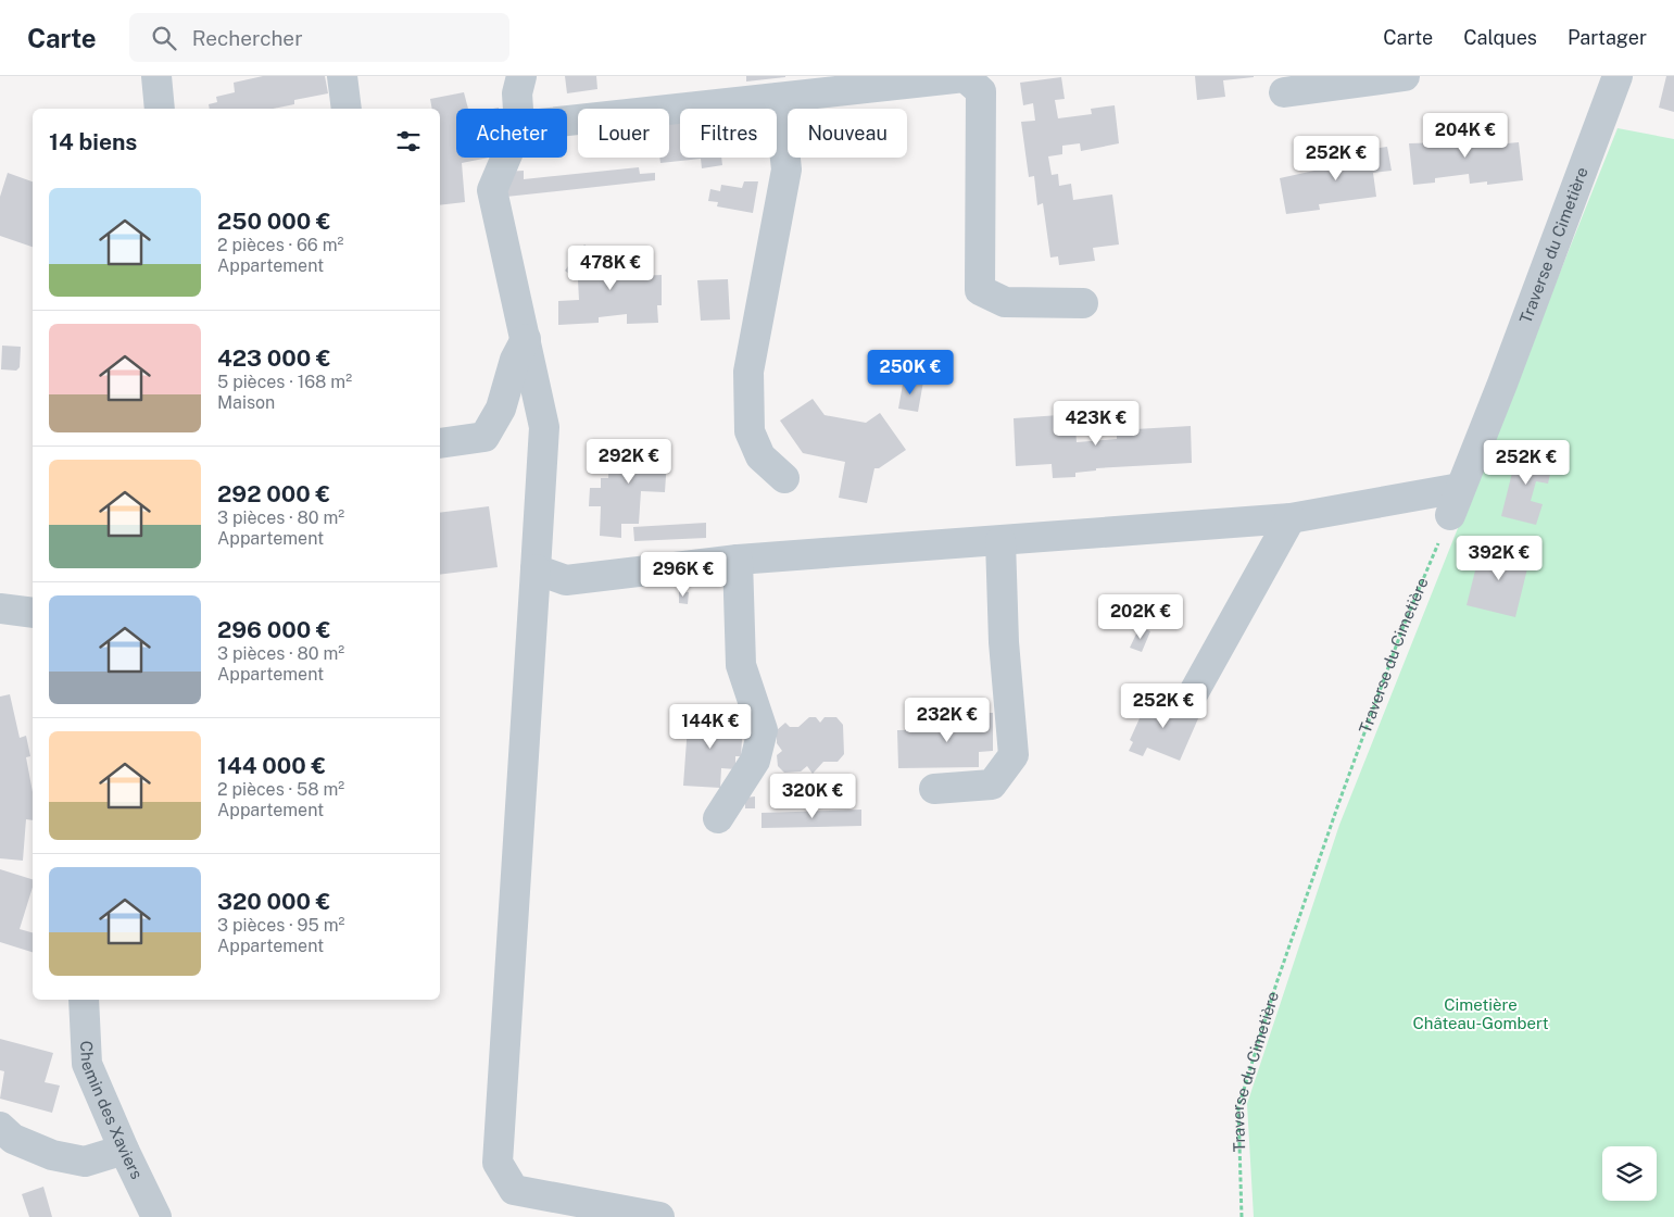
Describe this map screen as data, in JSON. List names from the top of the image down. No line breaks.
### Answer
{"streets":{"street":["Traverse du Cimetière","Chemin des Xaviers"]},"parks":["Cimetière Château-Gombert"],"page":{"header":"Carte","search":"Rechercher","nav":["Carte","Calques","Partager"],"chip":["Acheter","Louer","Filtres","Nouveau"],"heading":"14 biens","price":["204K €","252K €","478K €","250K €","423K €","292K €","252K €","392K €","296K €","202K €","252K €","232K €","144K €","320K €"],"list":[{"name":"250 000 €","note":"2 pièces · 66 m² · Appartement"},{"name":"423 000 €","note":"5 pièces · 168 m² · Maison"},{"name":"292 000 €","note":"3 pièces · 80 m² · Appartement"},{"name":"296 000 €","note":"3 pièces · 80 m² · Appartement"},{"name":"144 000 €","note":"2 pièces · 58 m² · Appartement"},{"name":"320 000 €","note":"3 pièces · 95 m² · Appartement"}]}}
